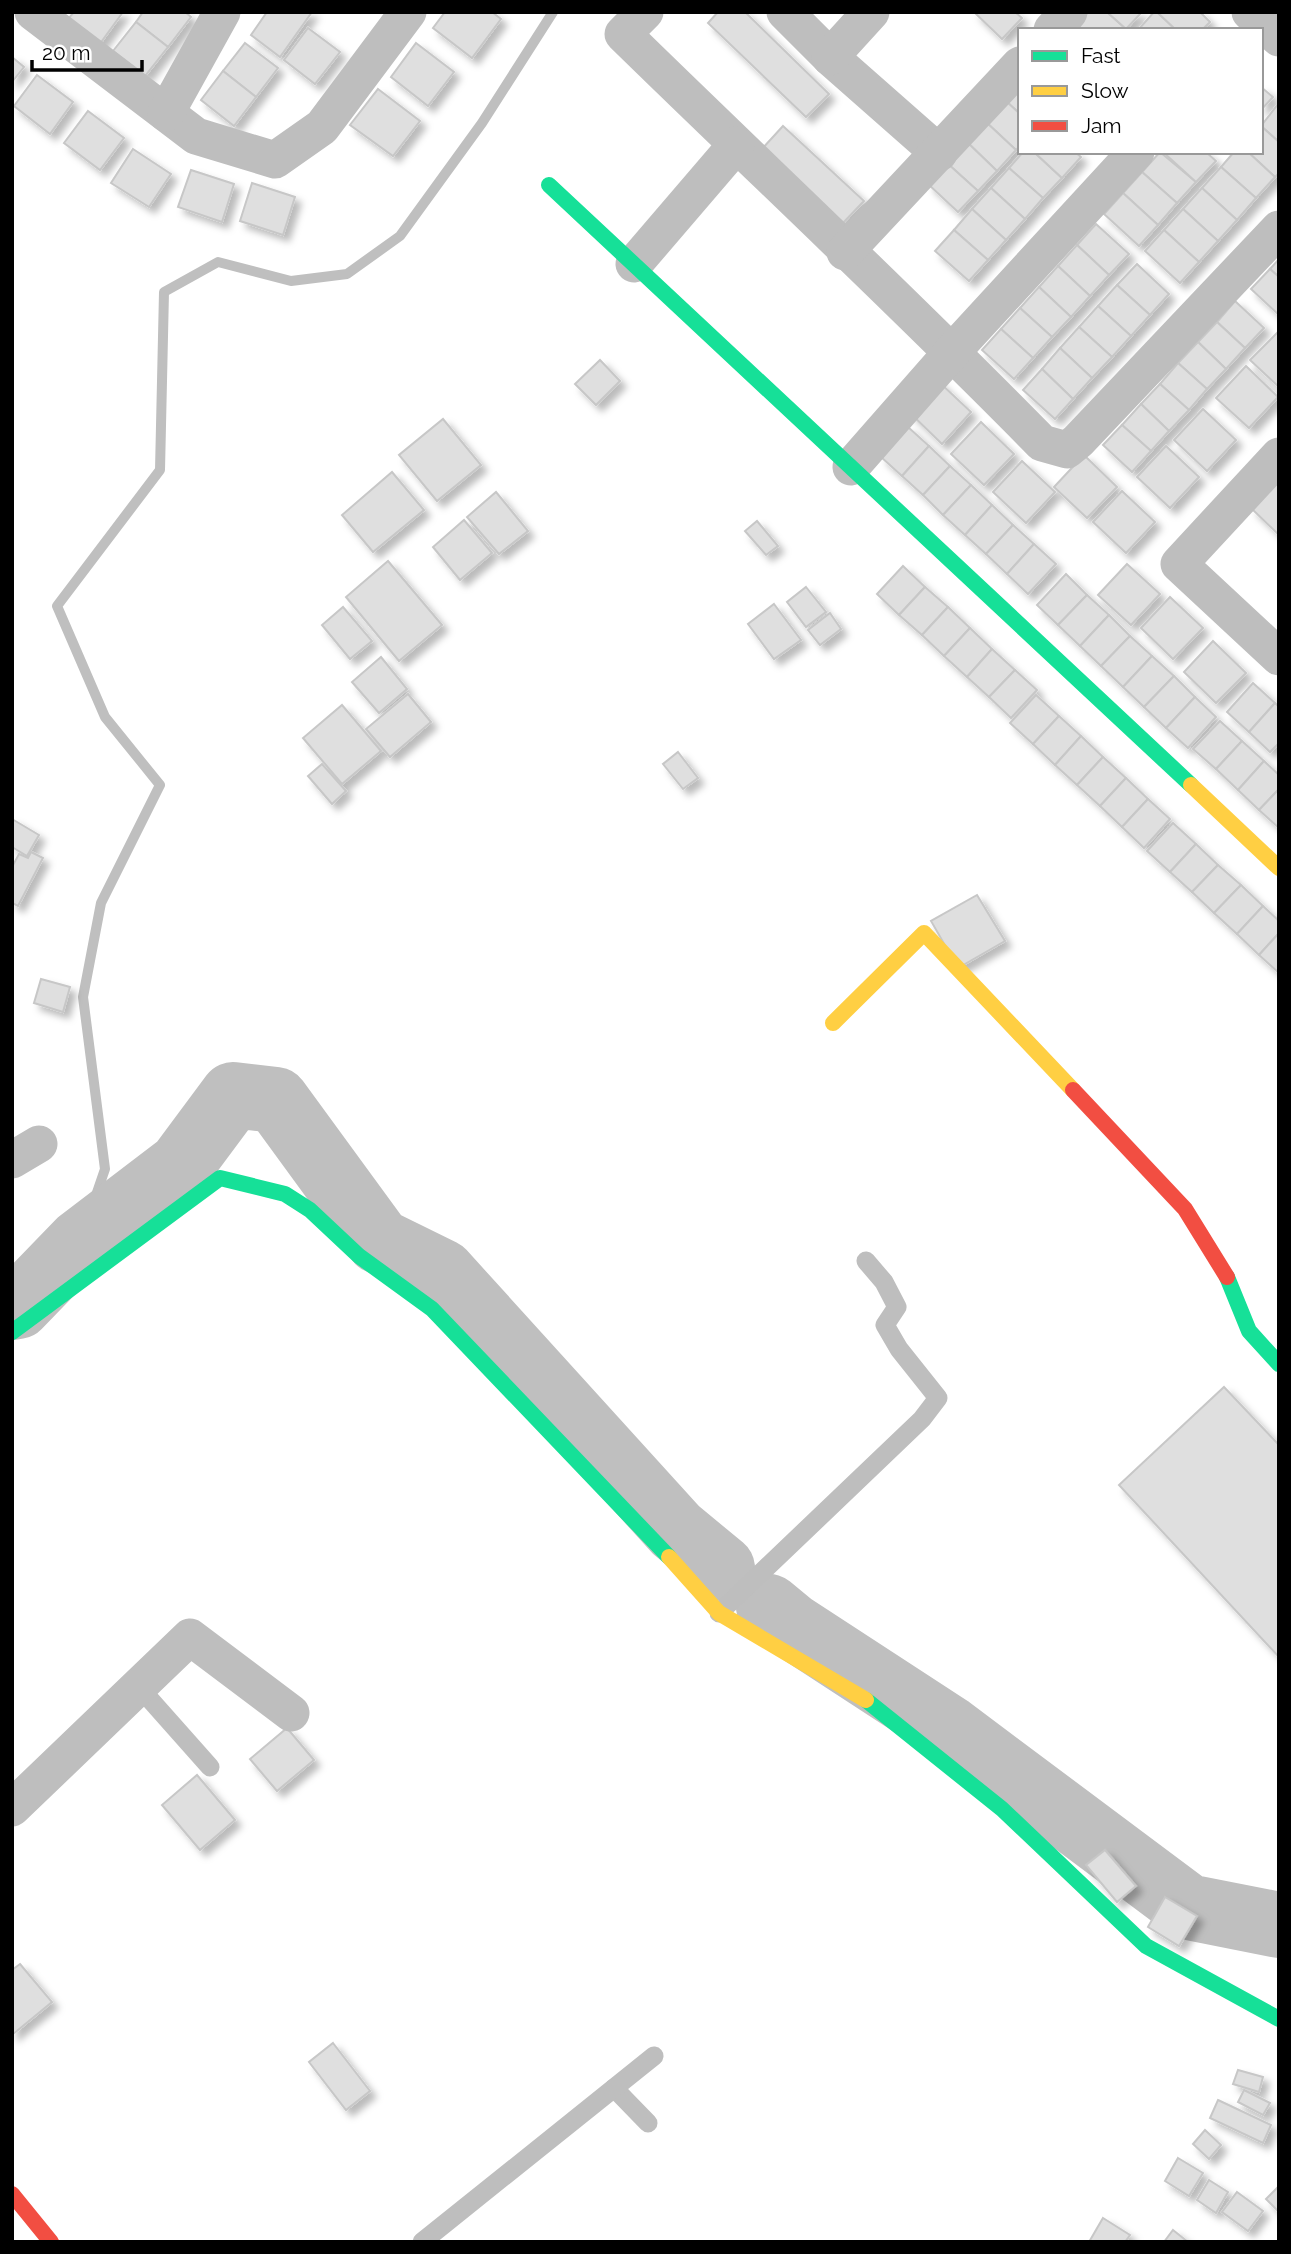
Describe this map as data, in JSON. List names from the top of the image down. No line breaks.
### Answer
{"legend":["Fast","Slow","Jam"],"scale_bar":"20 m"}
